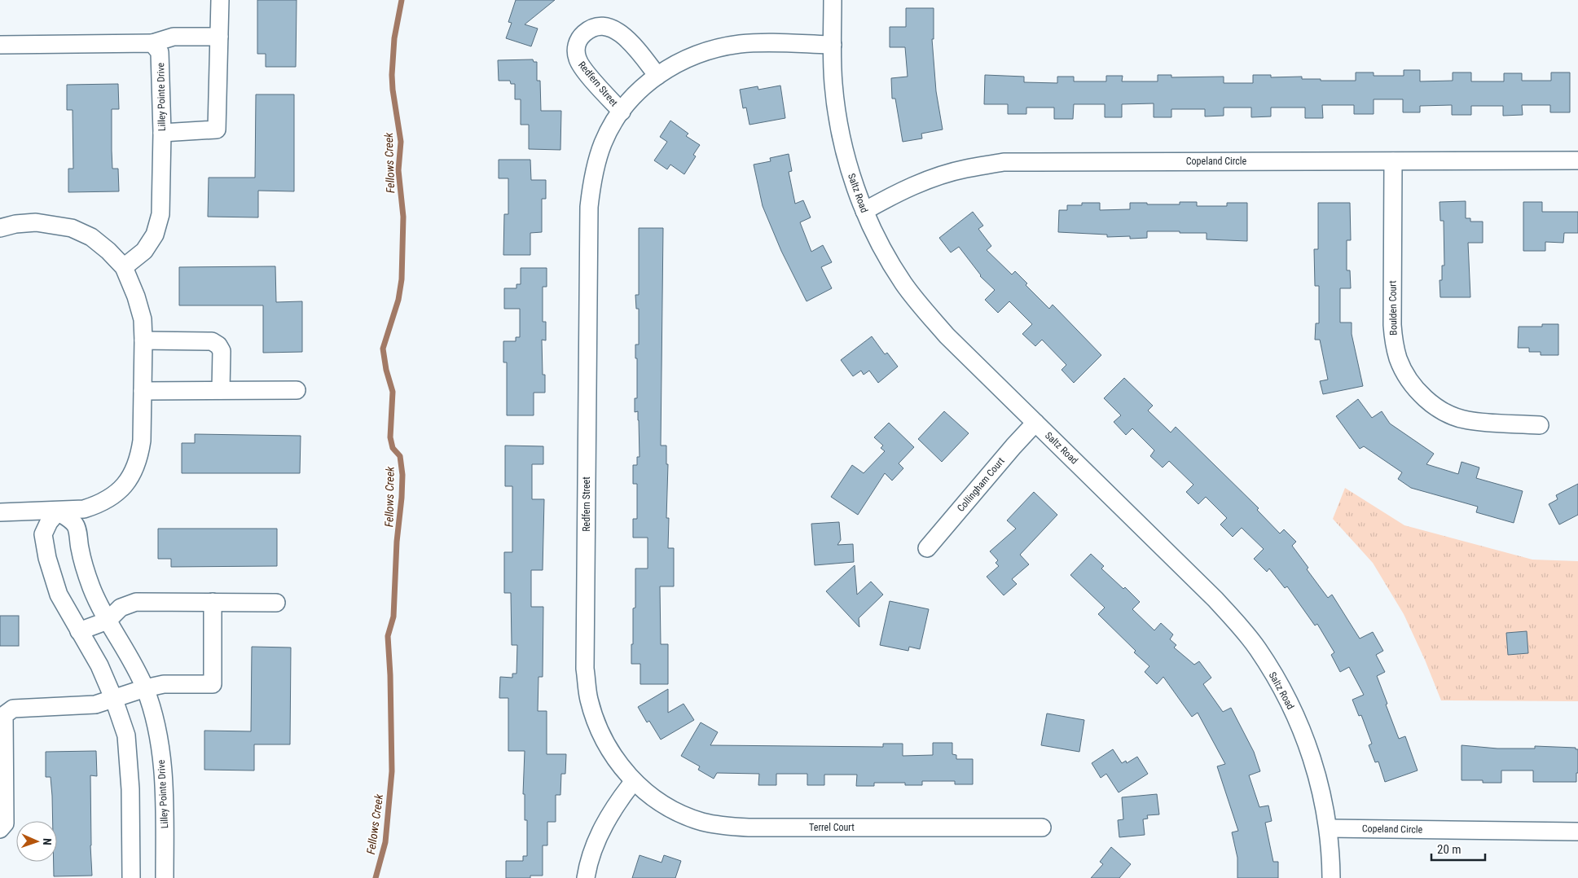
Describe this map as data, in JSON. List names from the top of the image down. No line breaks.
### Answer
{"streets":{"street":["Redfern Street","Lilley Pointe Drive","Copeland Circle","Saltz Road","Boulden Court","Collingham Court","Terrel Court"]},"crossings":[["Redfern Street","Saltz Road"],["Redfern Street","Terrel Court"],["Copeland Circle","Saltz Road"],["Copeland Circle","Boulden Court"],["Saltz Road","Collingham Court"]],"water":["Fellows Creek"],"scale_bar":"20 m","north":"right"}
